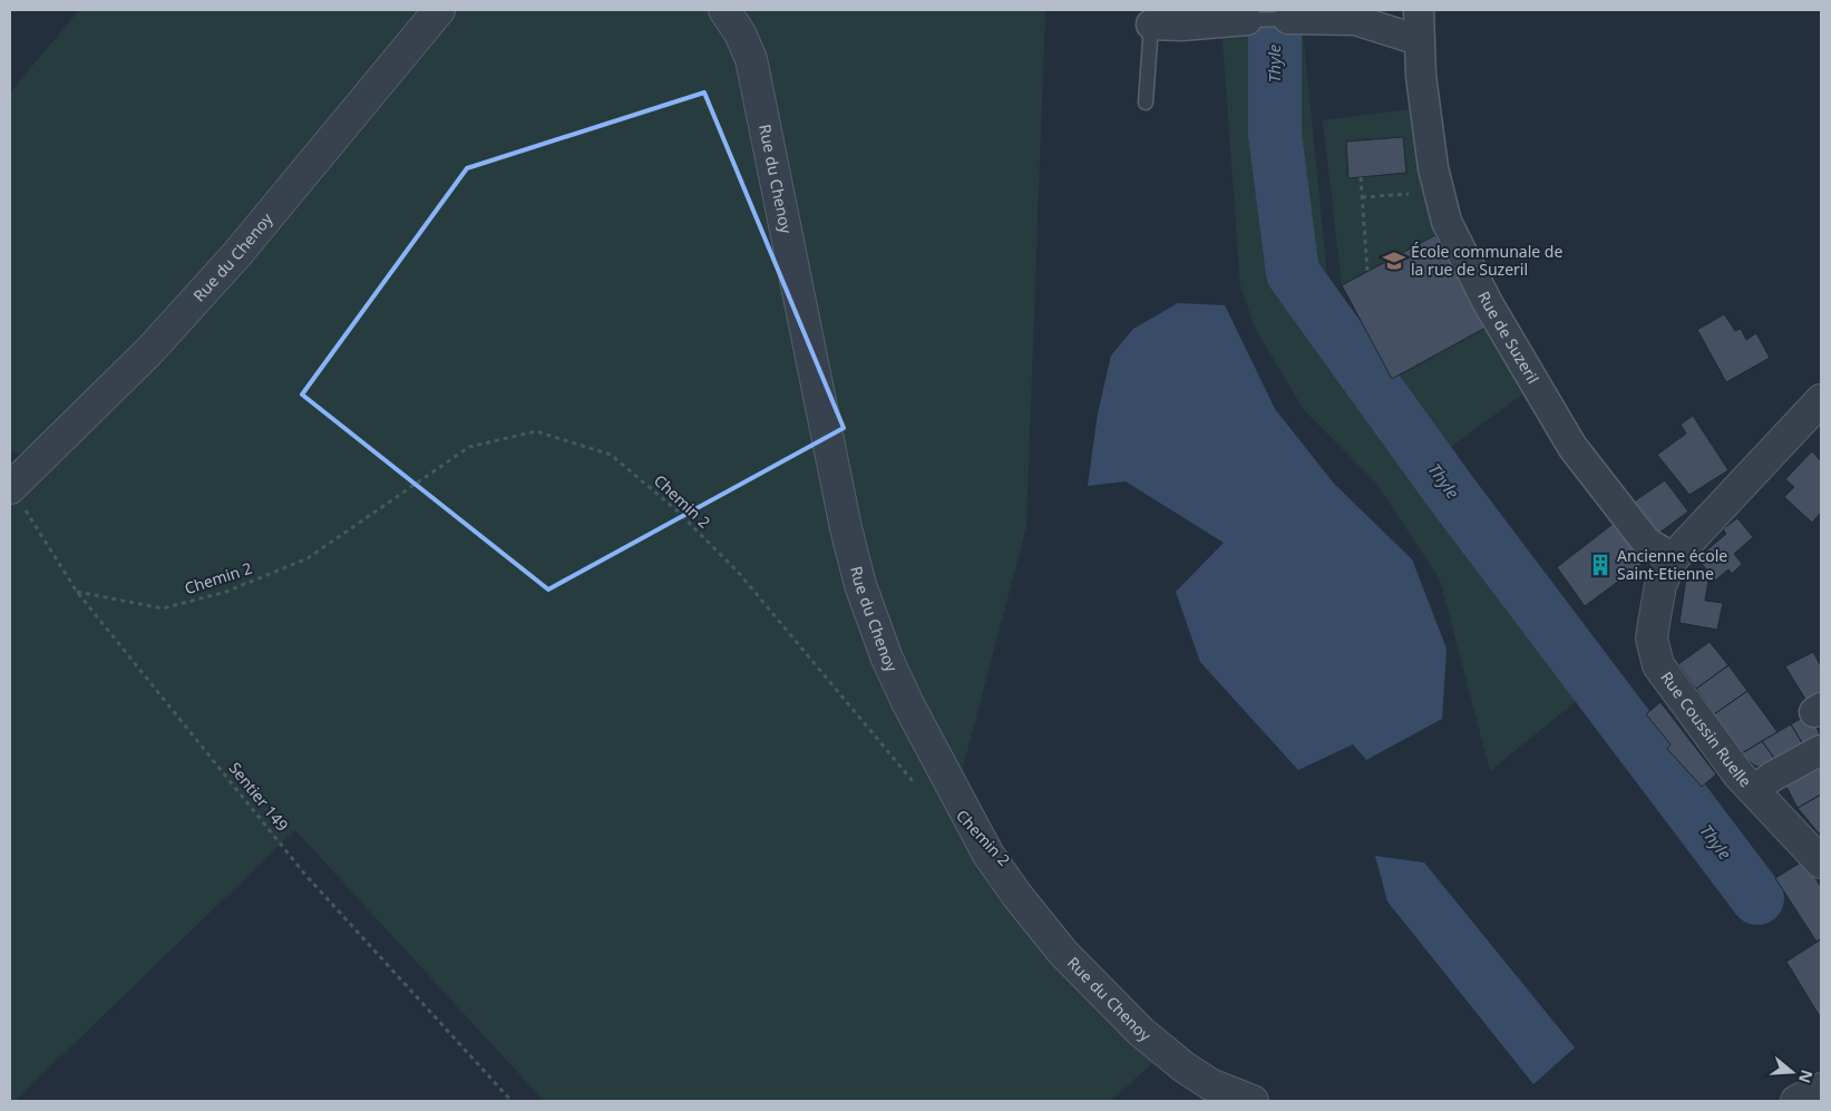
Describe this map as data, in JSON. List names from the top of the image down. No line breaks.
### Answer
{"streets":{"street":["Rue du Chenoy","Rue de Suzeril","Rue Coussin Ruelle"],"path":["Chemin 2","Sentier 149"]},"crossings":[["Rue du Chenoy","Sentier 149"],["Rue de Suzeril","Rue Coussin Ruelle"],["Chemin 2","Sentier 149"]],"water":["Thyle"],"places":{"school or university":["École communale de la rue de Suzeril"],"building":["Ancienne école Saint-Etienne"]},"north":"right"}
